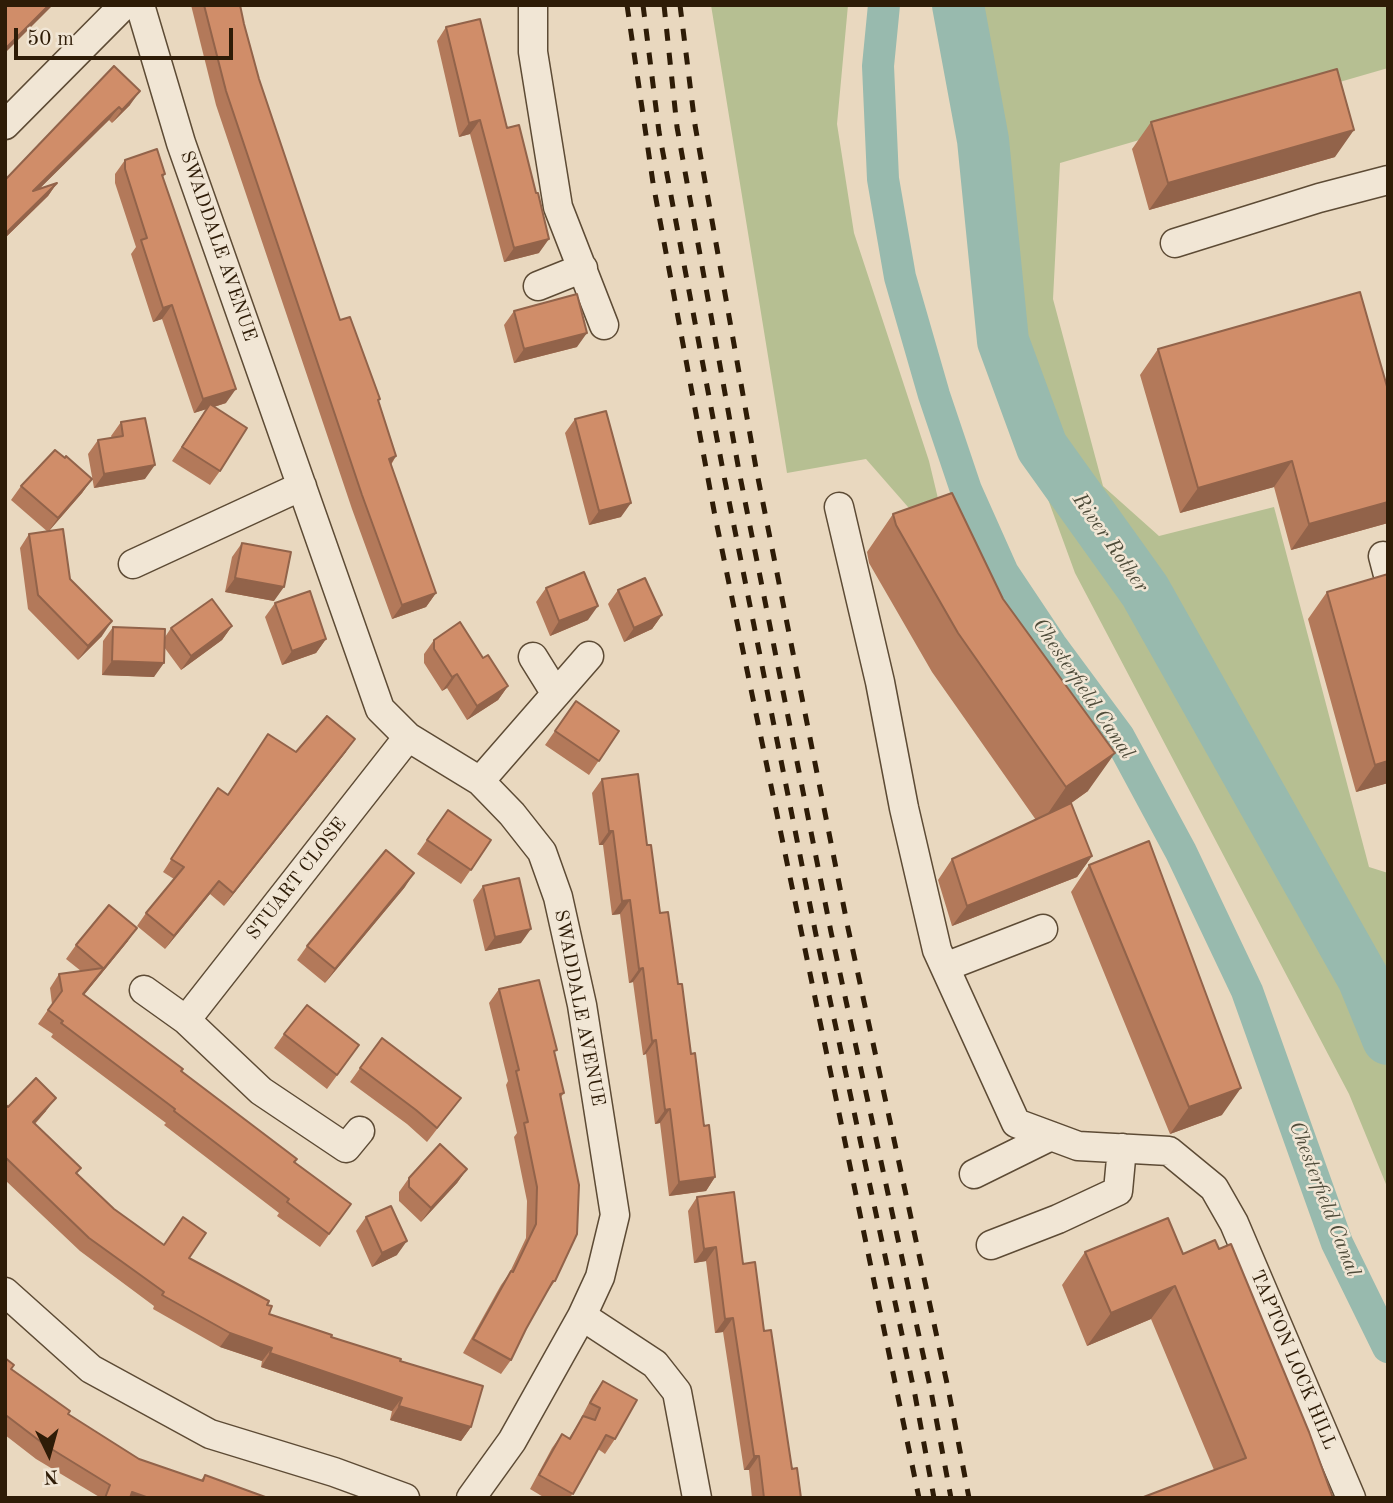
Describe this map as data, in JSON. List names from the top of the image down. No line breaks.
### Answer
{"streets":{"street":["SWADDALE AVENUE","STUART CLOSE","TAPTON LOCK HILL"]},"crossings":[["SWADDALE AVENUE","STUART CLOSE"]],"water":["River Rother","Chesterfield Canal"],"scale_bar":"50 m","north":"bottom"}
